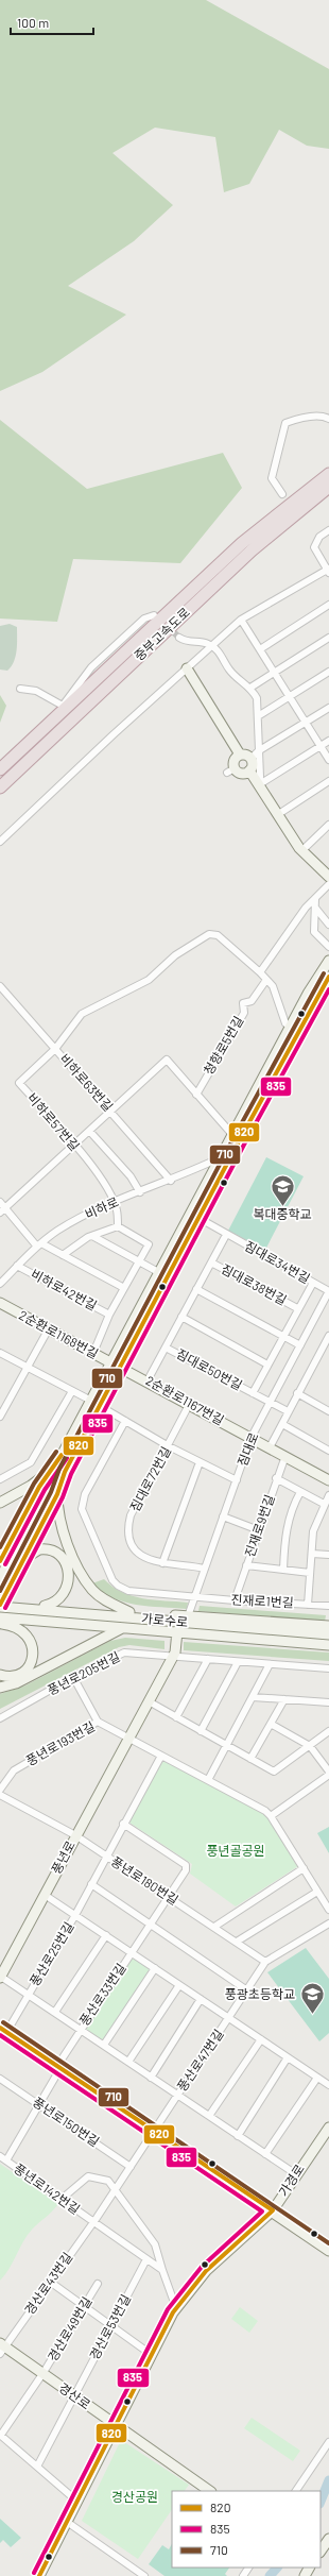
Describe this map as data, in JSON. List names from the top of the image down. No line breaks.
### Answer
{"streets":{"highway":["중부고속도로"],"main road":["2순환로1168번길","2순환로1167번길","가로수로","풍년로","가경로","경산로"],"street":["청향로5번길","비하로63번길","비하로57번길","비하로","짐대로34번길","짐대로38번길","비하로42번길","짐대로50번길","짐대로","짐대로72번길","진재로9번길","진재로1번길","풍년로205번길","풍년로193번길","풍년로180번길","풍산로25번길","풍산로33번길","풍산로47번길","풍년로150번길","풍년로142번길","경산로43번길","경산로53번길","경산로49번길"]},"crossings":[["비하로63번길","비하로57번길"],["비하로63번길","비하로"],["비하로57번길","비하로"],["비하로","비하로42번길"],["짐대로34번길","짐대로50번길"],["짐대로34번길","짐대로"],["짐대로38번길","짐대로50번길"],["2순환로1168번길","2순환로1167번길"],["짐대로50번길","짐대로"],["2순환로1167번길","짐대로"],["2순환로1167번길","짐대로72번길"],["짐대로","짐대로72번길"],["짐대로","진재로1번길"],["짐대로","가로수로"],["가로수로","풍년로"],["풍년로205번길","풍년로"],["풍년로193번길","풍년로"],["풍년로193번길","풍산로25번길"],["풍년로","풍년로180번길"],["풍년로180번길","풍산로25번길"],["풍년로180번길","풍산로33번길"],["풍년로180번길","풍산로47번길"],["풍산로33번길","풍년로150번길"],["풍산로33번길","풍년로142번길"],["풍산로47번길","풍년로150번길"],["풍산로47번길","경산로43번길"],["풍년로150번길","경산로43번길"],["가경로","경산로"],["풍년로142번길","경산로43번길"],["풍년로142번길","경산로53번길"],["경산로43번길","경산로"],["경산로53번길","경산로"],["경산로49번길","경산로"]],"parks":["풍년골공원","경산공원"],"places":{"school or university":["복대중학교","풍광초등학교"]},"lines":["transit line 710","transit line 820","transit line 835"],"legend":["820","835","710"],"scale_bar":"100 m"}
